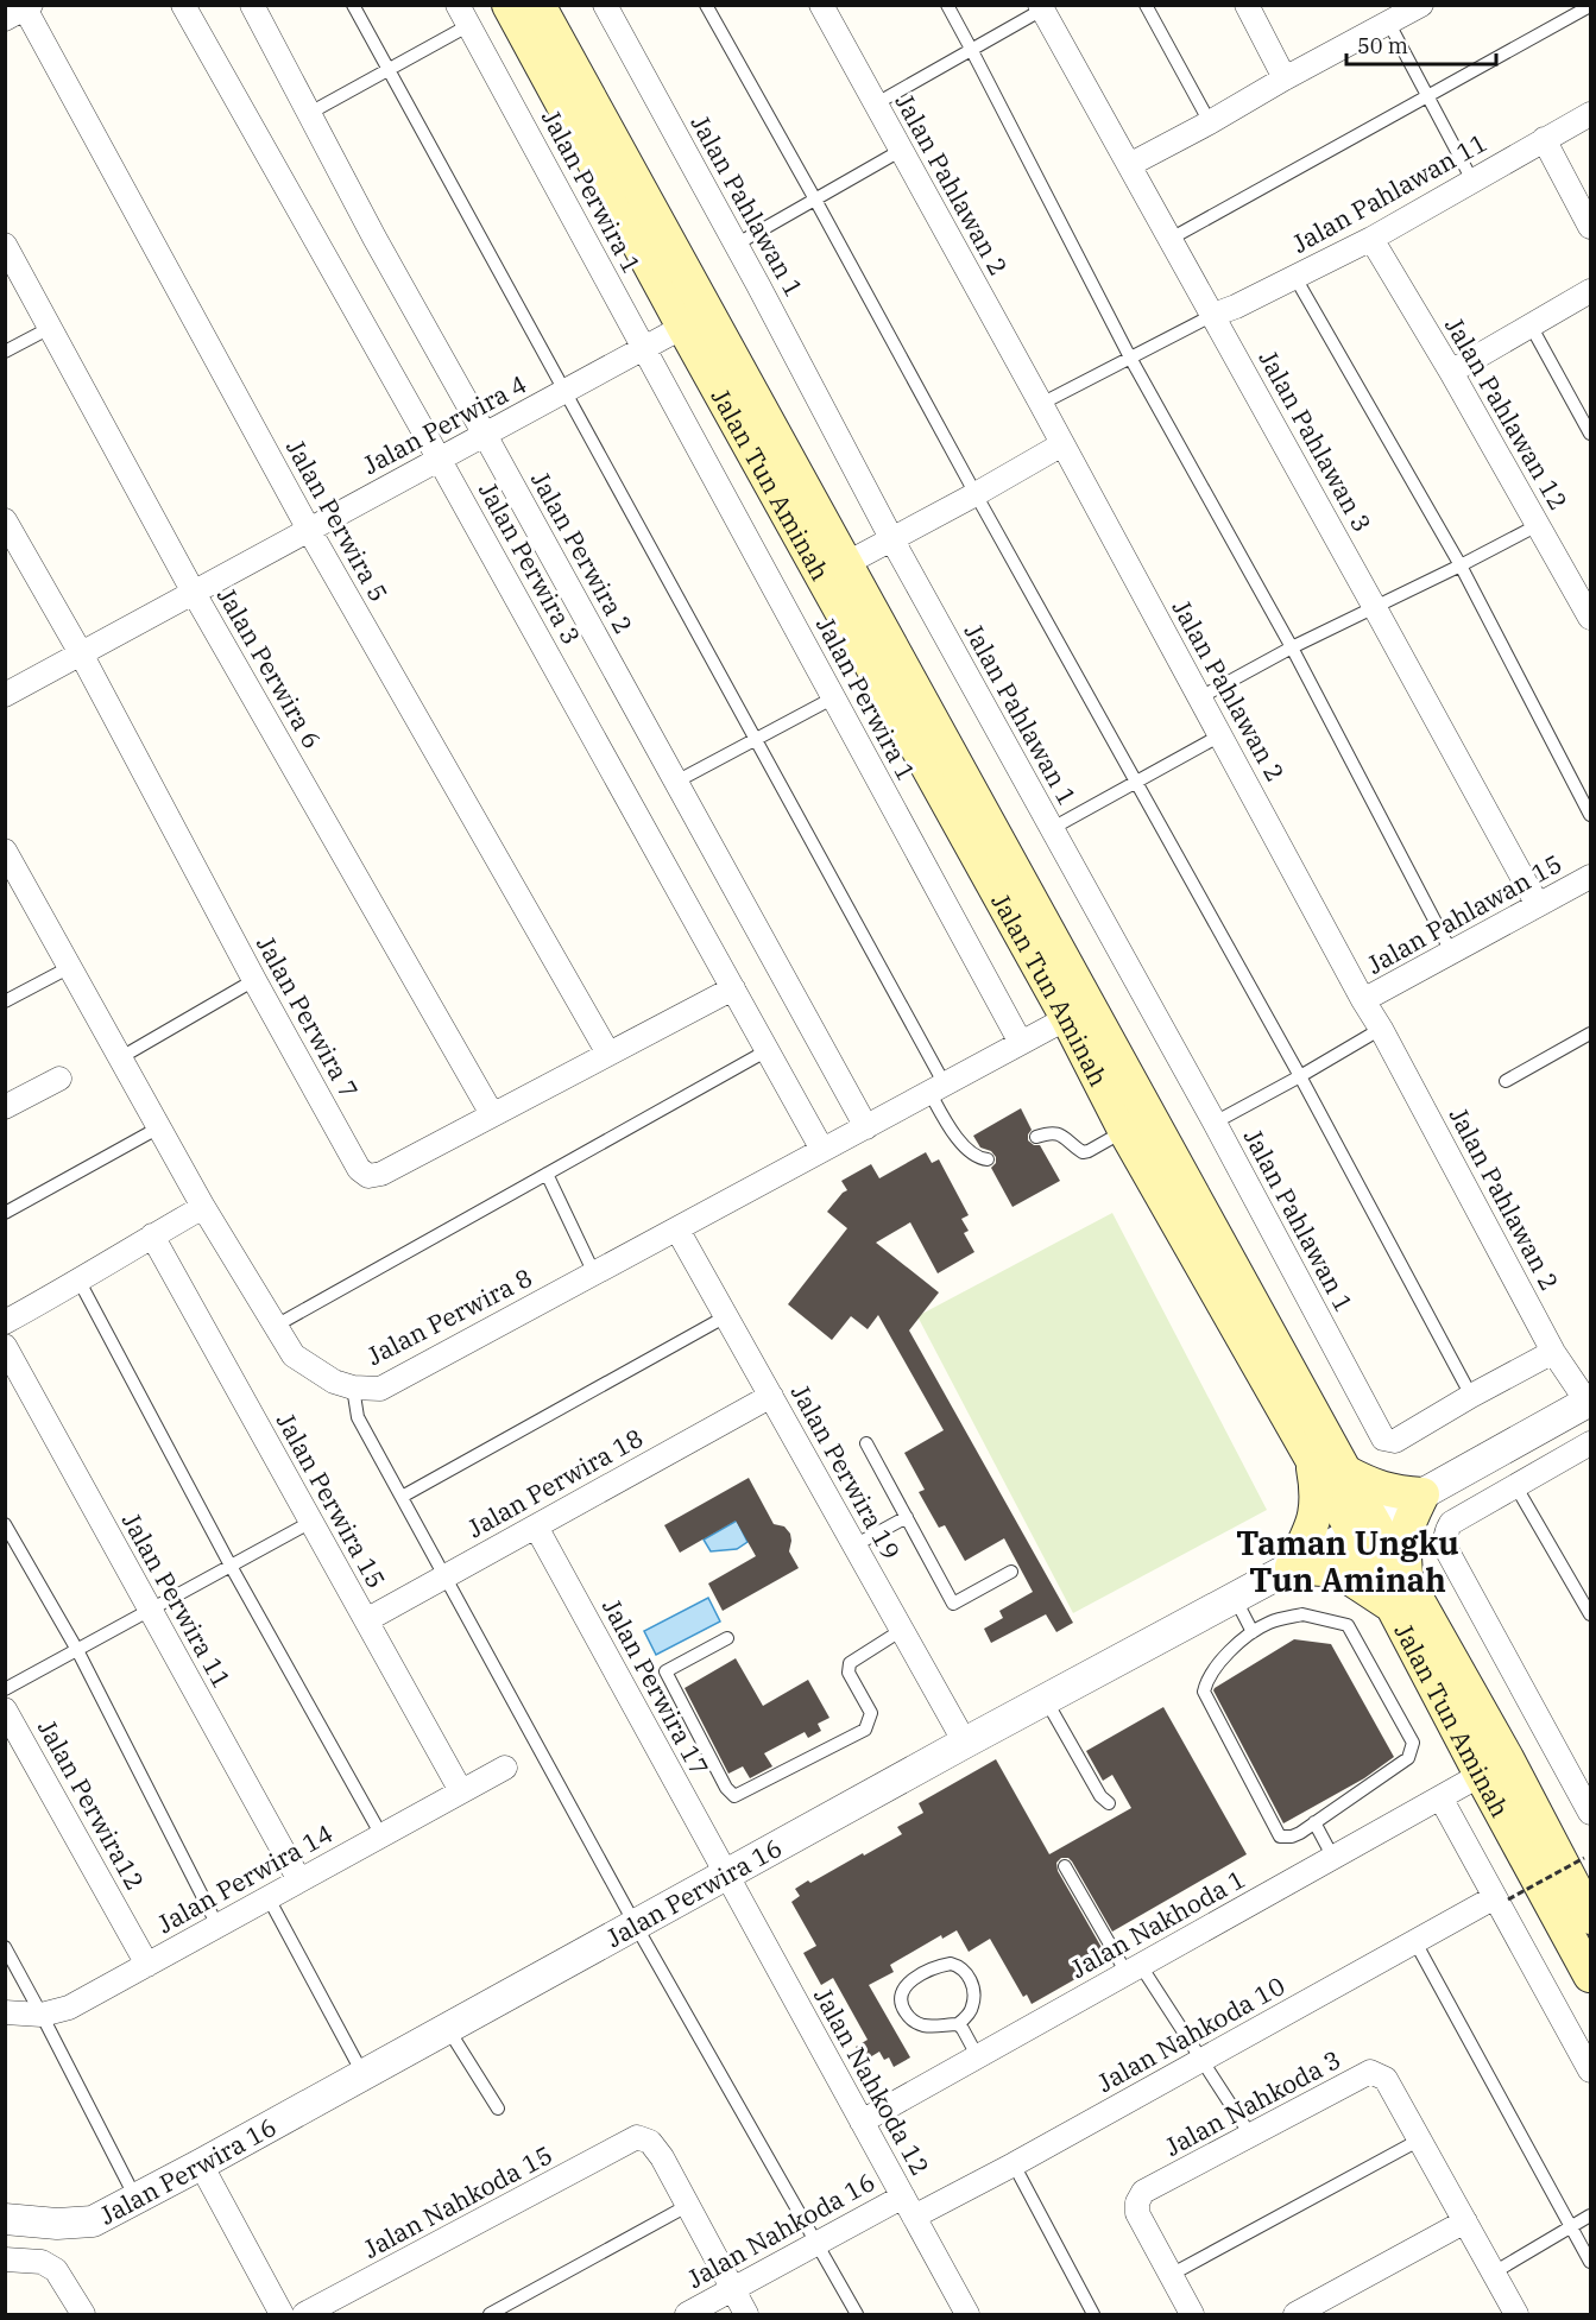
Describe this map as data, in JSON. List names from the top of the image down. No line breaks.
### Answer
{"streets":{"main road":["Jalan Tun Aminah"],"street":["Jalan Pahlawan 2","Jalan Perwira 1","Jalan Pahlawan 11","Jalan Pahlawan 1","Jalan Pahlawan 12","Jalan Perwira 4","Jalan Pahlawan 3","Jalan Perwira 5","Jalan Perwira 2","Jalan Perwira 3","Jalan Perwira 6","Jalan Pahlawan 15","Jalan Perwira 7","Jalan Perwira 8","Jalan Perwira 19","Jalan Perwira 18","Jalan Perwira 15","Jalan Perwira 11","Jalan Perwira 17","Jalan Perwira12","Jalan Perwira 14","Jalan Perwira 16","Jalan Nakhoda 1","Jalan Nahkoda 10","Jalan Nahkoda 12","Jalan Nahkoda 3","Jalan Nahkoda 15","Jalan Nahkoda 16"]},"crossings":[["Jalan Pahlawan 2","Jalan Pahlawan 15"],["Jalan Pahlawan 2","Jalan Perwira 16"],["Jalan Perwira 1","Jalan Perwira 4"],["Jalan Perwira 1","Jalan Perwira 8"],["Jalan Pahlawan 11","Jalan Pahlawan 12"],["Jalan Pahlawan 11","Jalan Pahlawan 3"],["Jalan Perwira 4","Jalan Tun Aminah"],["Jalan Perwira 4","Jalan Perwira 5"],["Jalan Perwira 4","Jalan Perwira 2"],["Jalan Perwira 4","Jalan Perwira 3"],["Jalan Perwira 4","Jalan Perwira 6"],["Jalan Perwira 4","Jalan Perwira 7"],["Jalan Pahlawan 3","Jalan Pahlawan 15"],["Jalan Tun Aminah","Jalan Perwira 8"],["Jalan Tun Aminah","Jalan Perwira 16"],["Jalan Tun Aminah","Jalan Nakhoda 1"],["Jalan Perwira 5","Jalan Perwira 7"],["Jalan Perwira 2","Jalan Perwira 8"],["Jalan Perwira 3","Jalan Perwira 7"],["Jalan Perwira 3","Jalan Perwira 8"],["Jalan Perwira 6","Jalan Perwira 7"],["Jalan Perwira 8","Jalan Perwira 19"],["Jalan Perwira 19","Jalan Perwira 18"],["Jalan Perwira 19","Jalan Perwira 16"],["Jalan Perwira 18","Jalan Perwira 15"],["Jalan Perwira 18","Jalan Perwira 17"],["Jalan Perwira 15","Jalan Perwira 14"],["Jalan Perwira 11","Jalan Perwira 14"],["Jalan Perwira 17","Jalan Perwira 16"],["Jalan Perwira 17","Jalan Nahkoda 12"],["Jalan Perwira12","Jalan Perwira 14"],["Jalan Perwira 16","Jalan Nahkoda 12"],["Jalan Nakhoda 1","Jalan Nahkoda 12"],["Jalan Nahkoda 10","Jalan Nahkoda 12"],["Jalan Nahkoda 10","Jalan Nahkoda 16"],["Jalan Nahkoda 12","Jalan Nahkoda 16"]],"districts":["Taman Ungku Tun Aminah"],"scale_bar":"50 m"}
